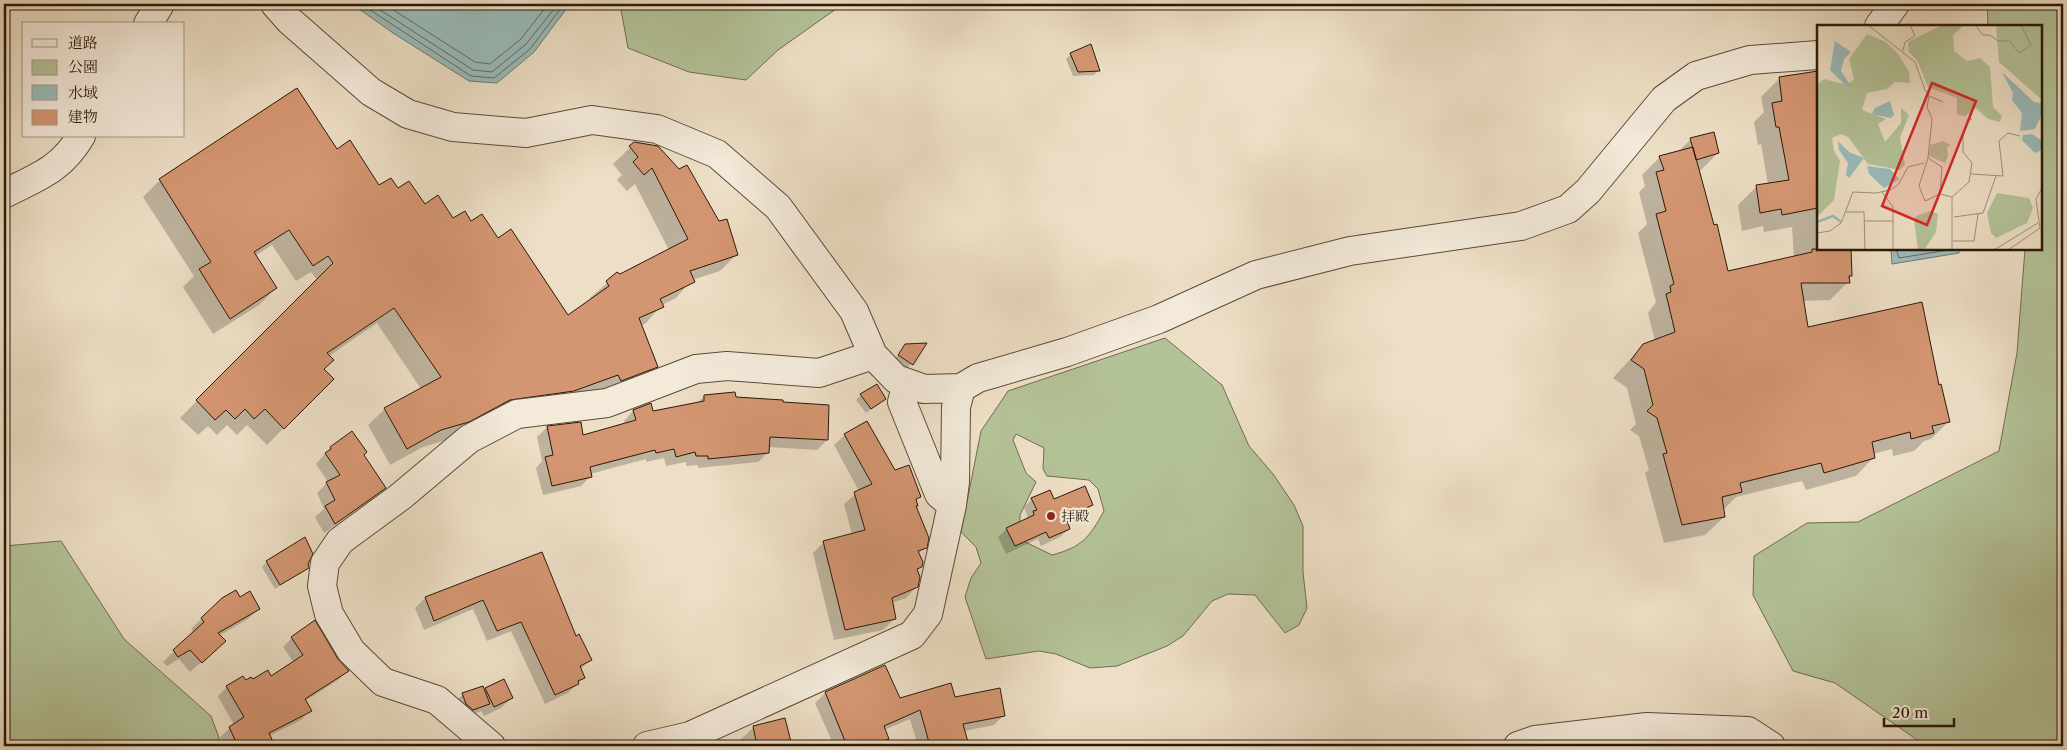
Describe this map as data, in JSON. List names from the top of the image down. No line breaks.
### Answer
{"places":["拝殿"],"legend":["道路","公園","水域","建物"],"scale_bar":"20 m"}
